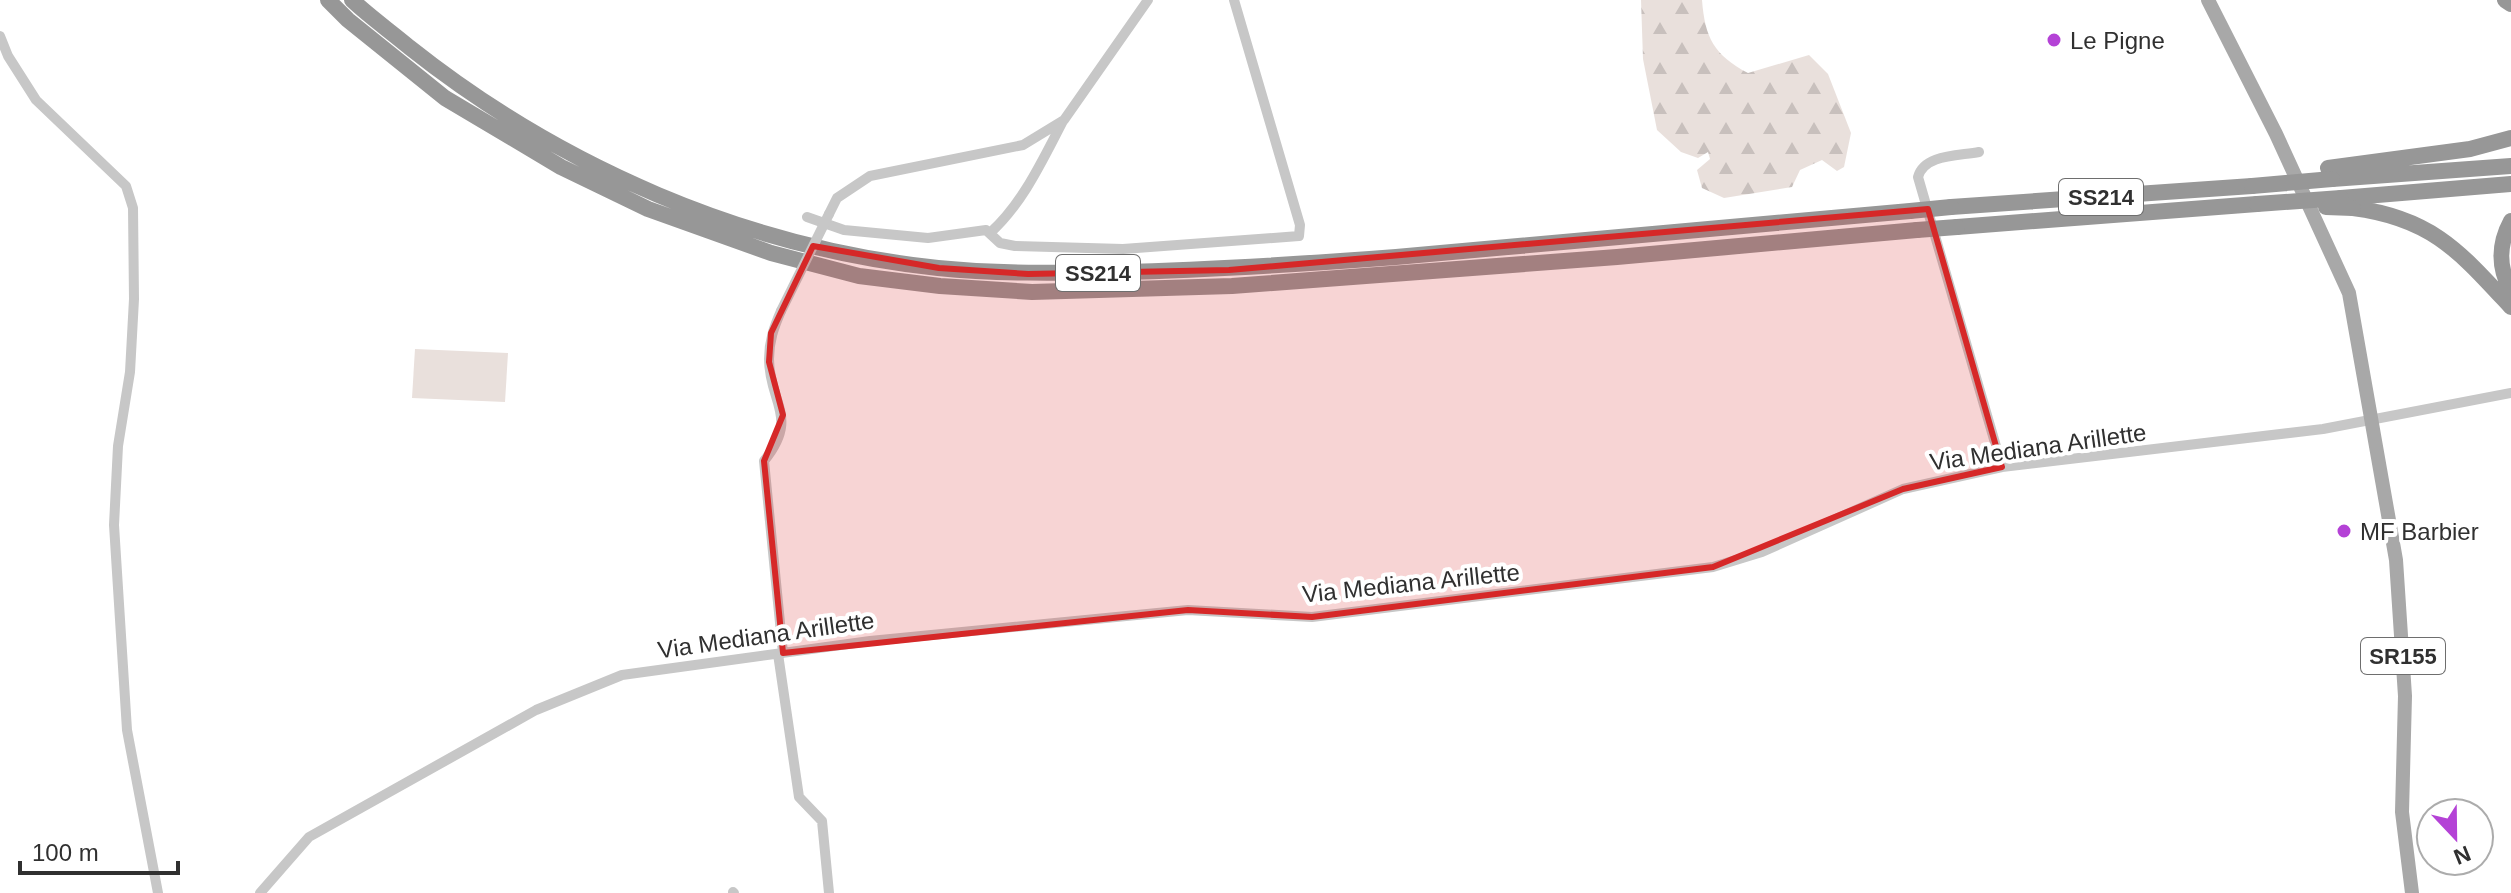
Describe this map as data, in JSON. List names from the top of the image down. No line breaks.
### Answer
{"streets":{"highway":["SS214"],"main road":["SR155"],"street":["Via Mediana Arillette"]},"crossings":[["Via Mediana Arillette","SR155"]],"places":["Le Pigne","MF Barbier"],"scale_bar":"100 m","north":"bottom"}
